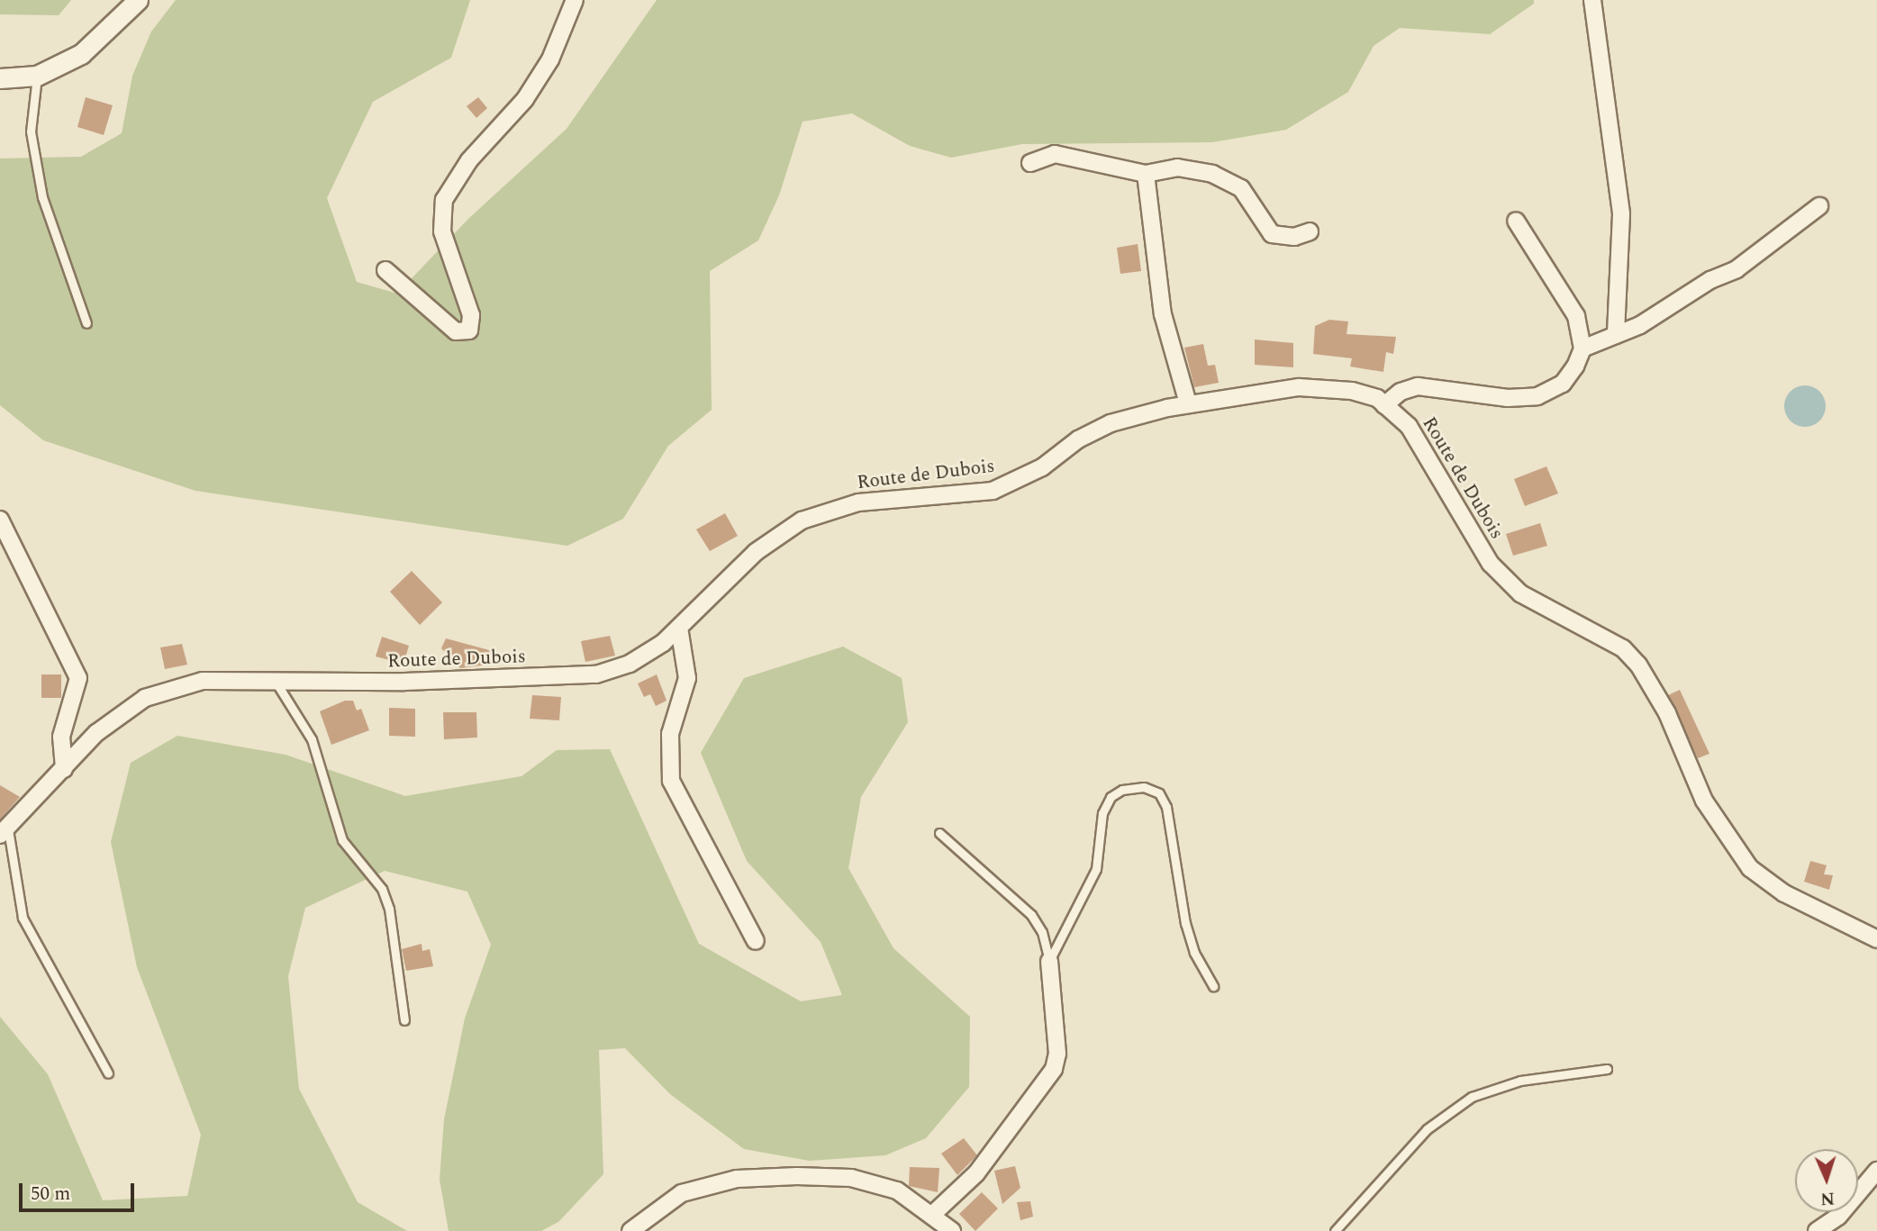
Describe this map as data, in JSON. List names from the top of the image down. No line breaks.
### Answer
{"streets":{"street":["Route de Dubois"]},"scale_bar":"50 m","north":"bottom"}
